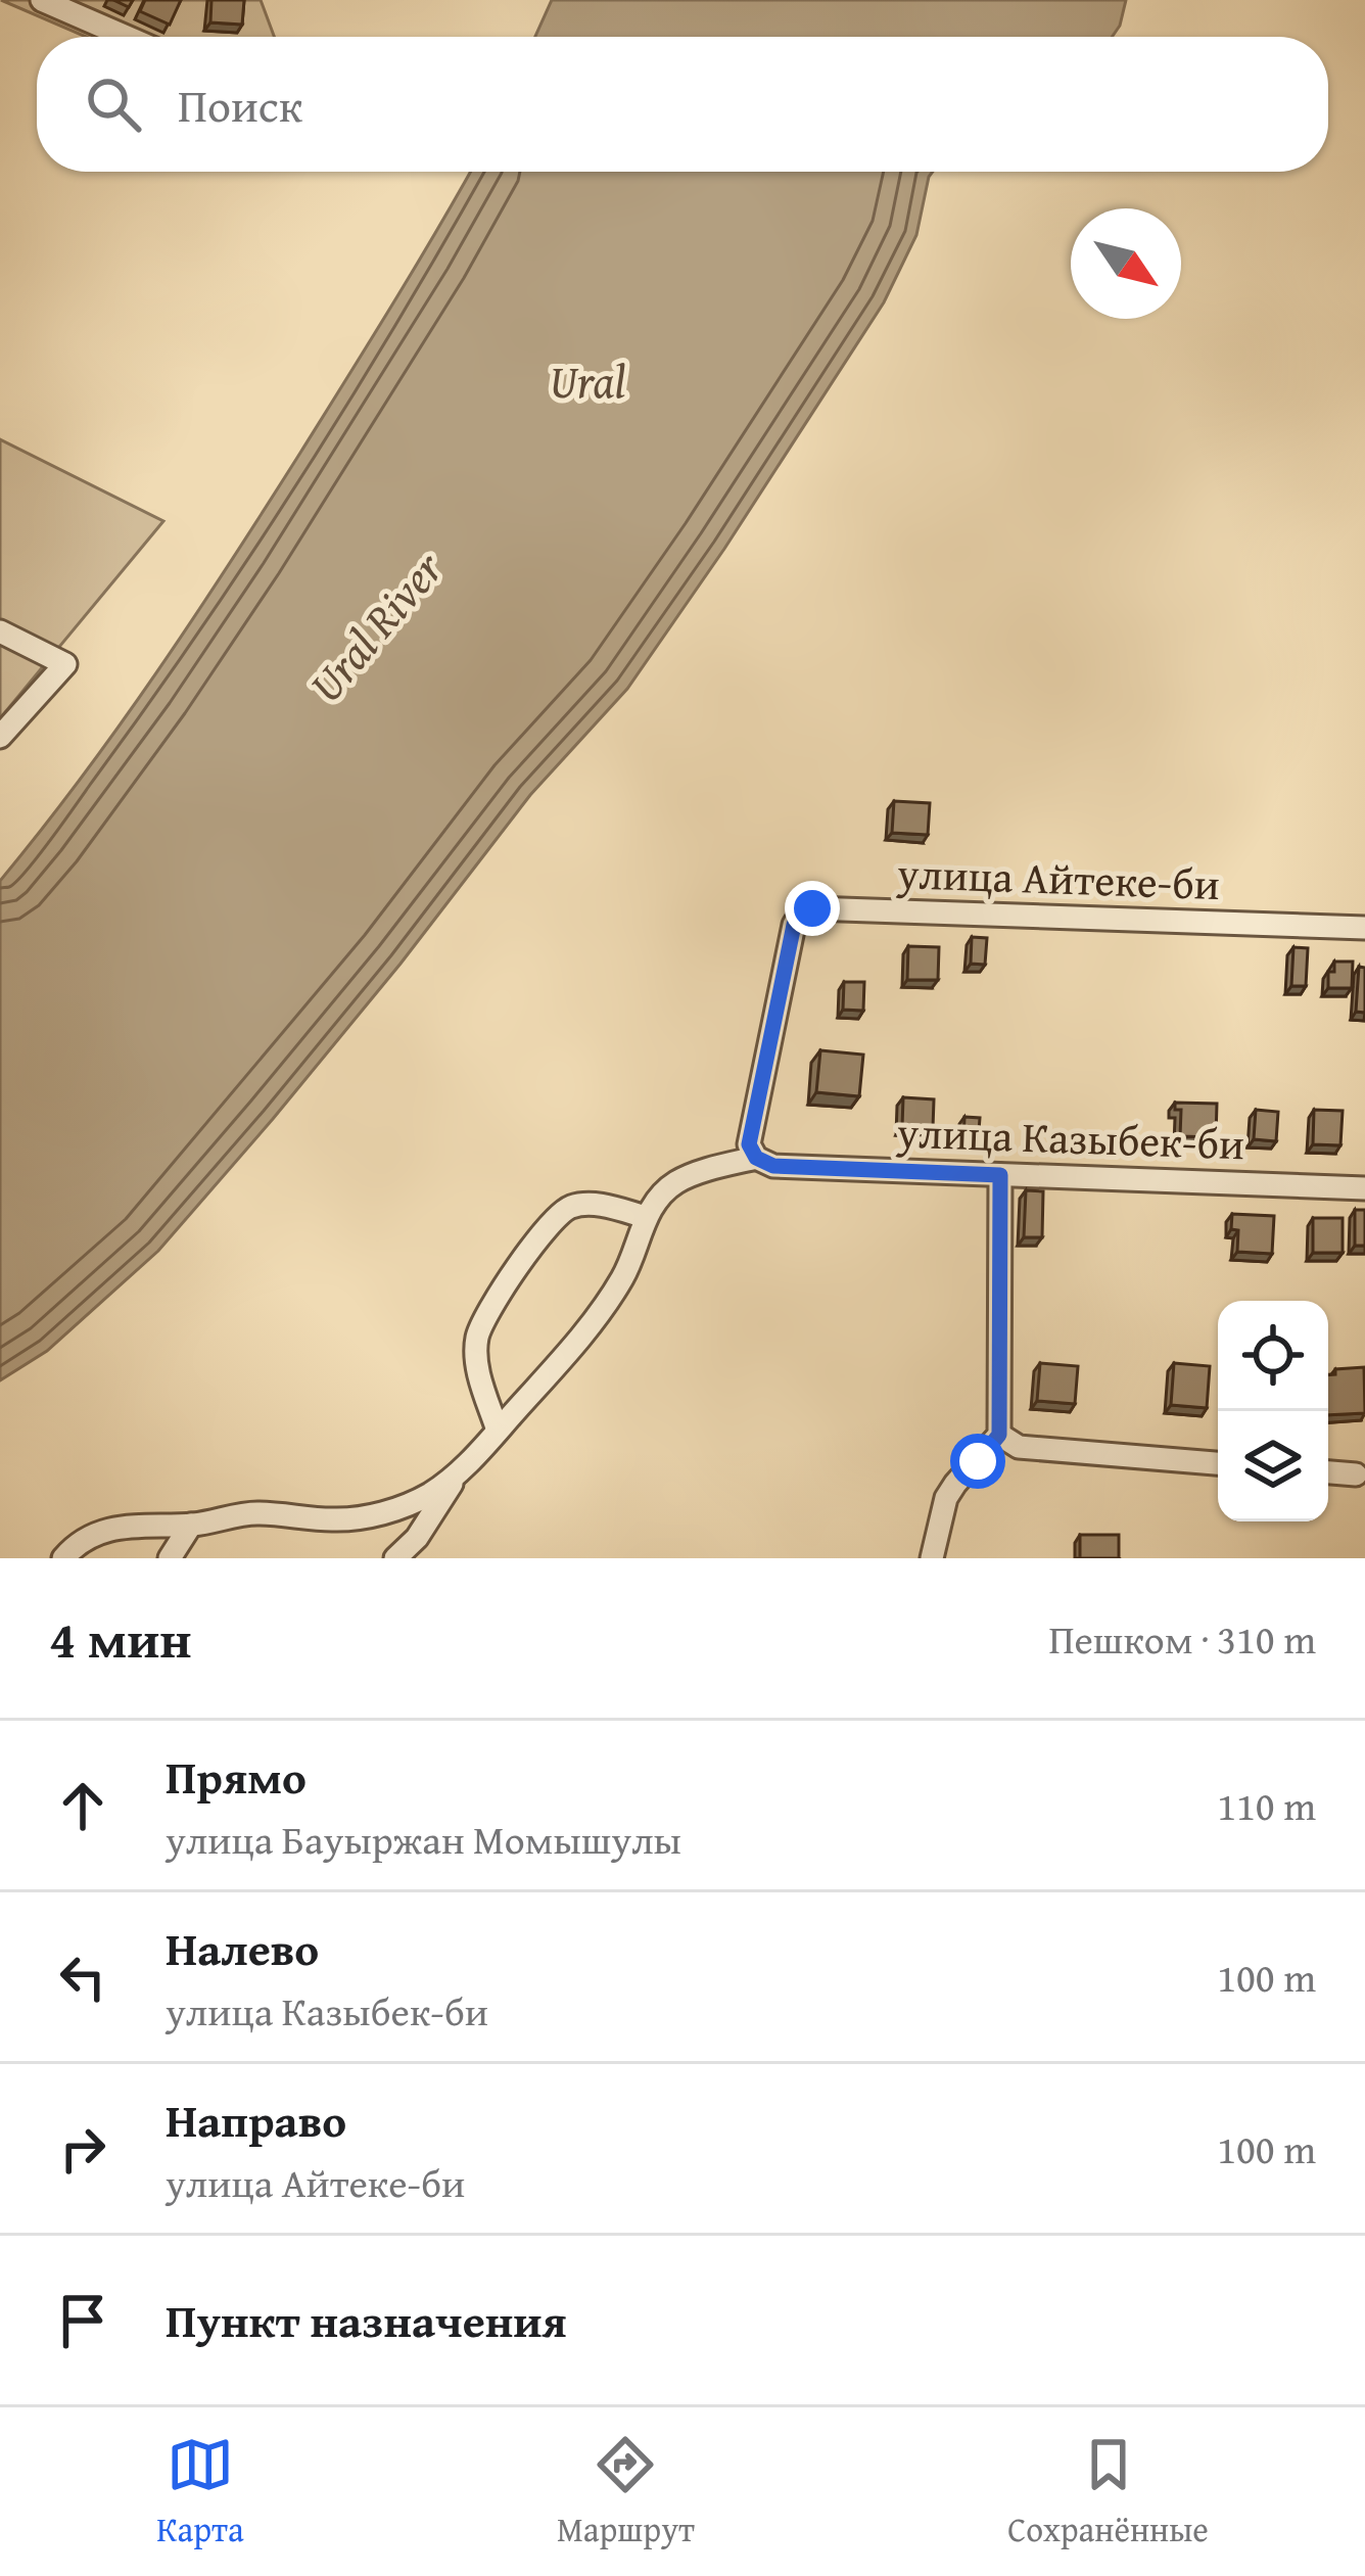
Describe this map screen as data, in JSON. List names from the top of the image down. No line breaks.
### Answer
{"streets":{"street":["улица Айтеке-би","улица Казыбек-би"]},"crossings":[["улица Айтеке-би","улица Казыбек-би"]],"water":["Ural","Ural River"],"north":"bottom right","page":{"search":"Поиск","heading":["4 мин","Пешком · 310 m"],"list":[["Прямо","улица Бауыржан Момышулы","110 m"],["Налево","улица Казыбек-би","100 m"],["Направо","улица Айтеке-би","100 m"],"Пункт назначения"],"nav":["Карта","Маршрут","Сохранённые"]}}
